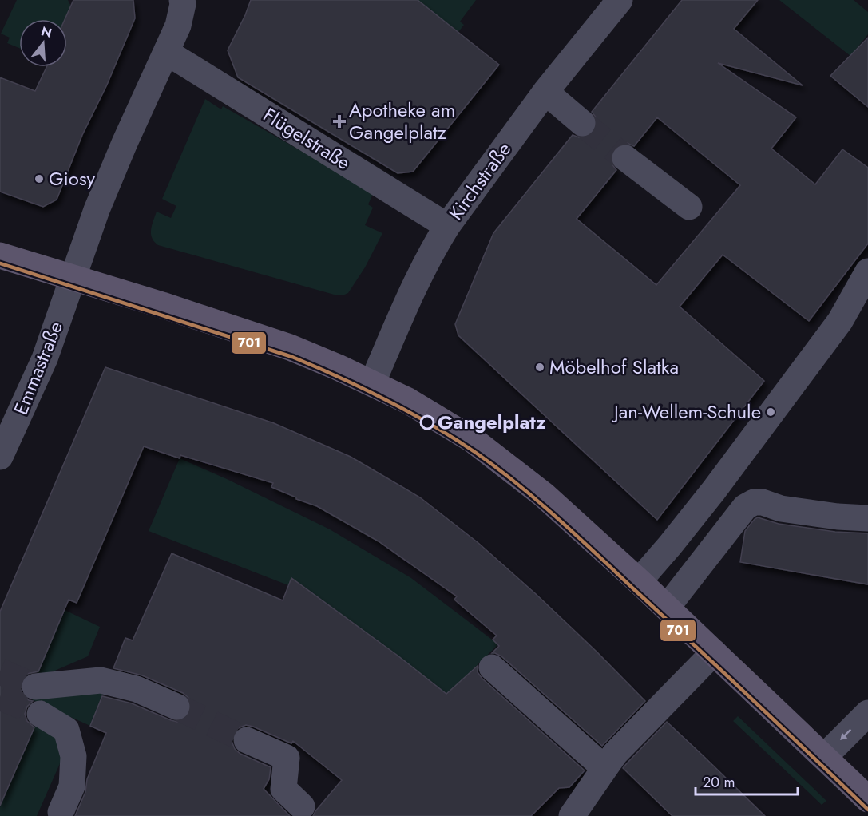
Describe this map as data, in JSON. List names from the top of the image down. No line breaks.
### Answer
{"streets":{"street":["Flügelstraße","Kirchstraße","Emmastraße"]},"crossings":[["Flügelstraße","Kirchstraße"]],"places":{"health":["Apotheke am Gangelplatz"],"other":["Giosy","Möbelhof Slatka","Jan-Wellem-Schule","Gangelplatz"]},"lines":["transit line 701"],"scale_bar":"20 m","north":"top"}
